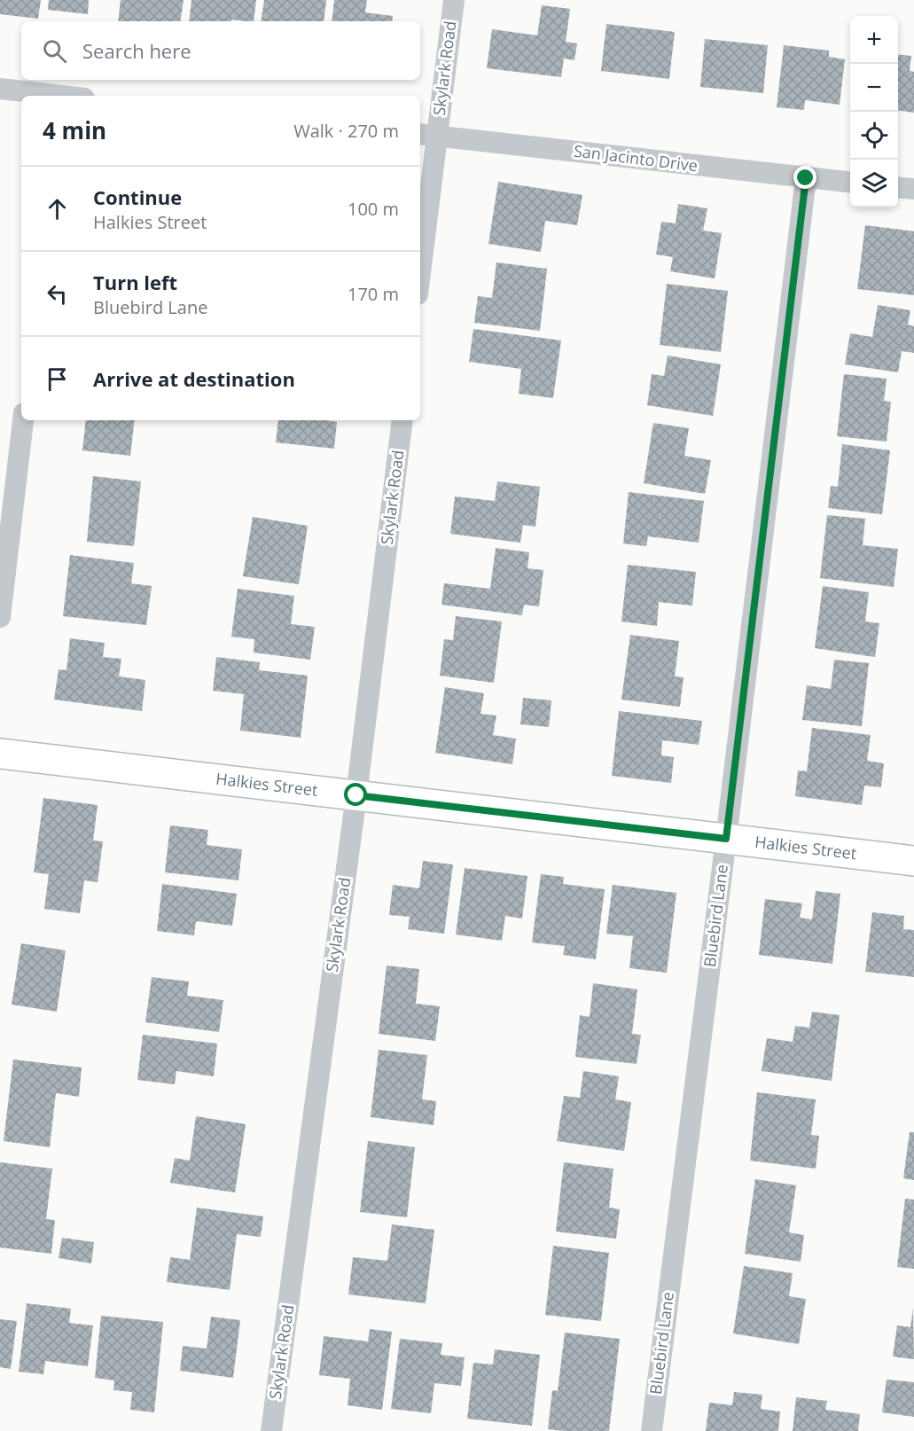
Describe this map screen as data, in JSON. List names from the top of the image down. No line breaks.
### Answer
{"streets":{"street":["Skylark Road","San Jacinto Drive","Halkies Street","Bluebird Lane"]},"crossings":[["Skylark Road","San Jacinto Drive"],["Skylark Road","Halkies Street"],["San Jacinto Drive","Bluebird Lane"],["Halkies Street","Bluebird Lane"]],"page":{"map_buttons":["+","−"],"search":"Search here","heading":["4 min","Walk · 270 m"],"list":[["Continue","Halkies Street","100 m"],["Turn left","Bluebird Lane","170 m"],"Arrive at destination"]}}
